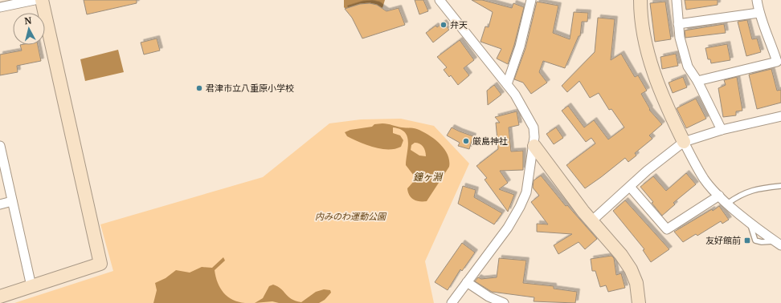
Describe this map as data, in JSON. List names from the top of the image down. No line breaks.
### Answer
{"water":["鐘ヶ淵"],"parks":["内みのわ運動公園"],"places":{"other":["弁天","君津市立八重原小学校","厳島神社"],"transit":["友好館前"]},"north":"top"}
